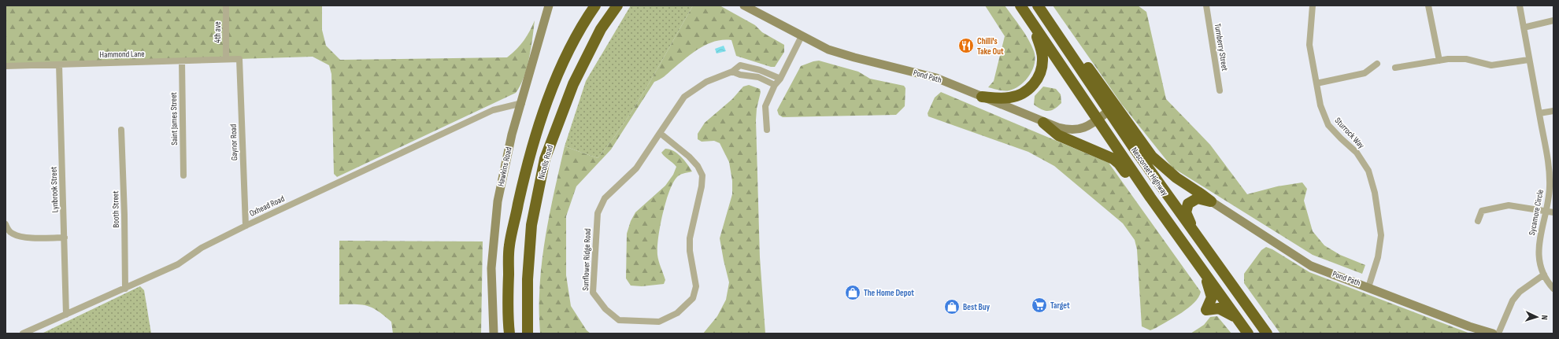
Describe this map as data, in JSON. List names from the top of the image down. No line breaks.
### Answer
{"streets":{"highway":["Nicolls Road","Nesconset Highway"],"street":["4th ave","Turnberry Street","Hammond Lane","Pond Path","Saint James Street","Sturrock Way","Gaynor Road","Hawkins Road","Lynbrook Street","Oxhead Road","Booth Street","Sycamore Circle","Sunflower Ridge Road"]},"crossings":[["4th ave","Hammond Lane"],["Hammond Lane","Saint James Street"],["Hammond Lane","Gaynor Road"],["Hammond Lane","Lynbrook Street"],["Pond Path","Sturrock Way"],["Pond Path","Nesconset Highway"],["Gaynor Road","Oxhead Road"],["Hawkins Road","Oxhead Road"],["Lynbrook Street","Oxhead Road"],["Oxhead Road","Booth Street"]],"places":{"restaurant":["Chilli's Take Out"],"shop":["The Home Depot","Best Buy"],"supermarket":["Target"]},"north":"right"}
